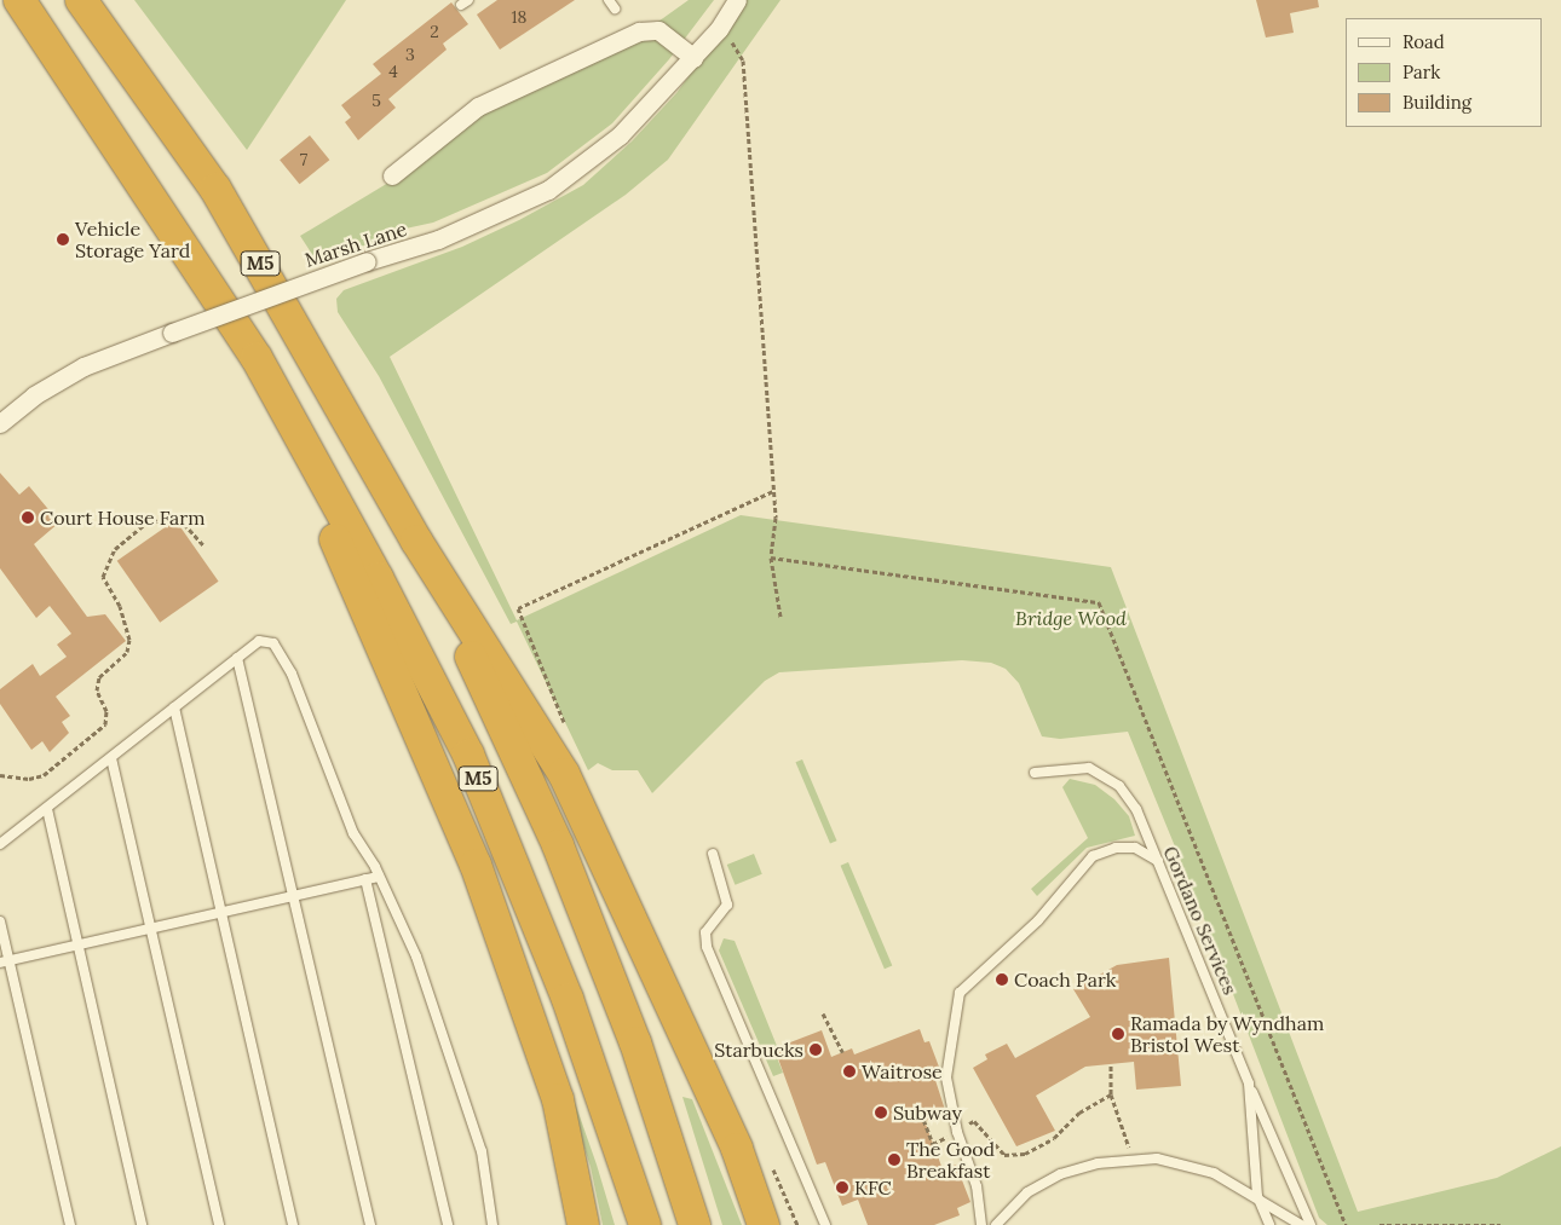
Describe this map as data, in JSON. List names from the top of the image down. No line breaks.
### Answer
{"streets":{"highway":["M5"],"street":["Marsh Lane"],"lane":["Gordano Services"]},"parks":["Bridge Wood"],"places":["Vehicle Storage Yard","Court House Farm","Coach Park","Ramada by Wyndham Bristol West","Starbucks","Waitrose","Subway","The Good Breakfast","KFC"],"house_numbers":["18","2","3","4","5","7"],"legend":["Road","Park","Building"]}
